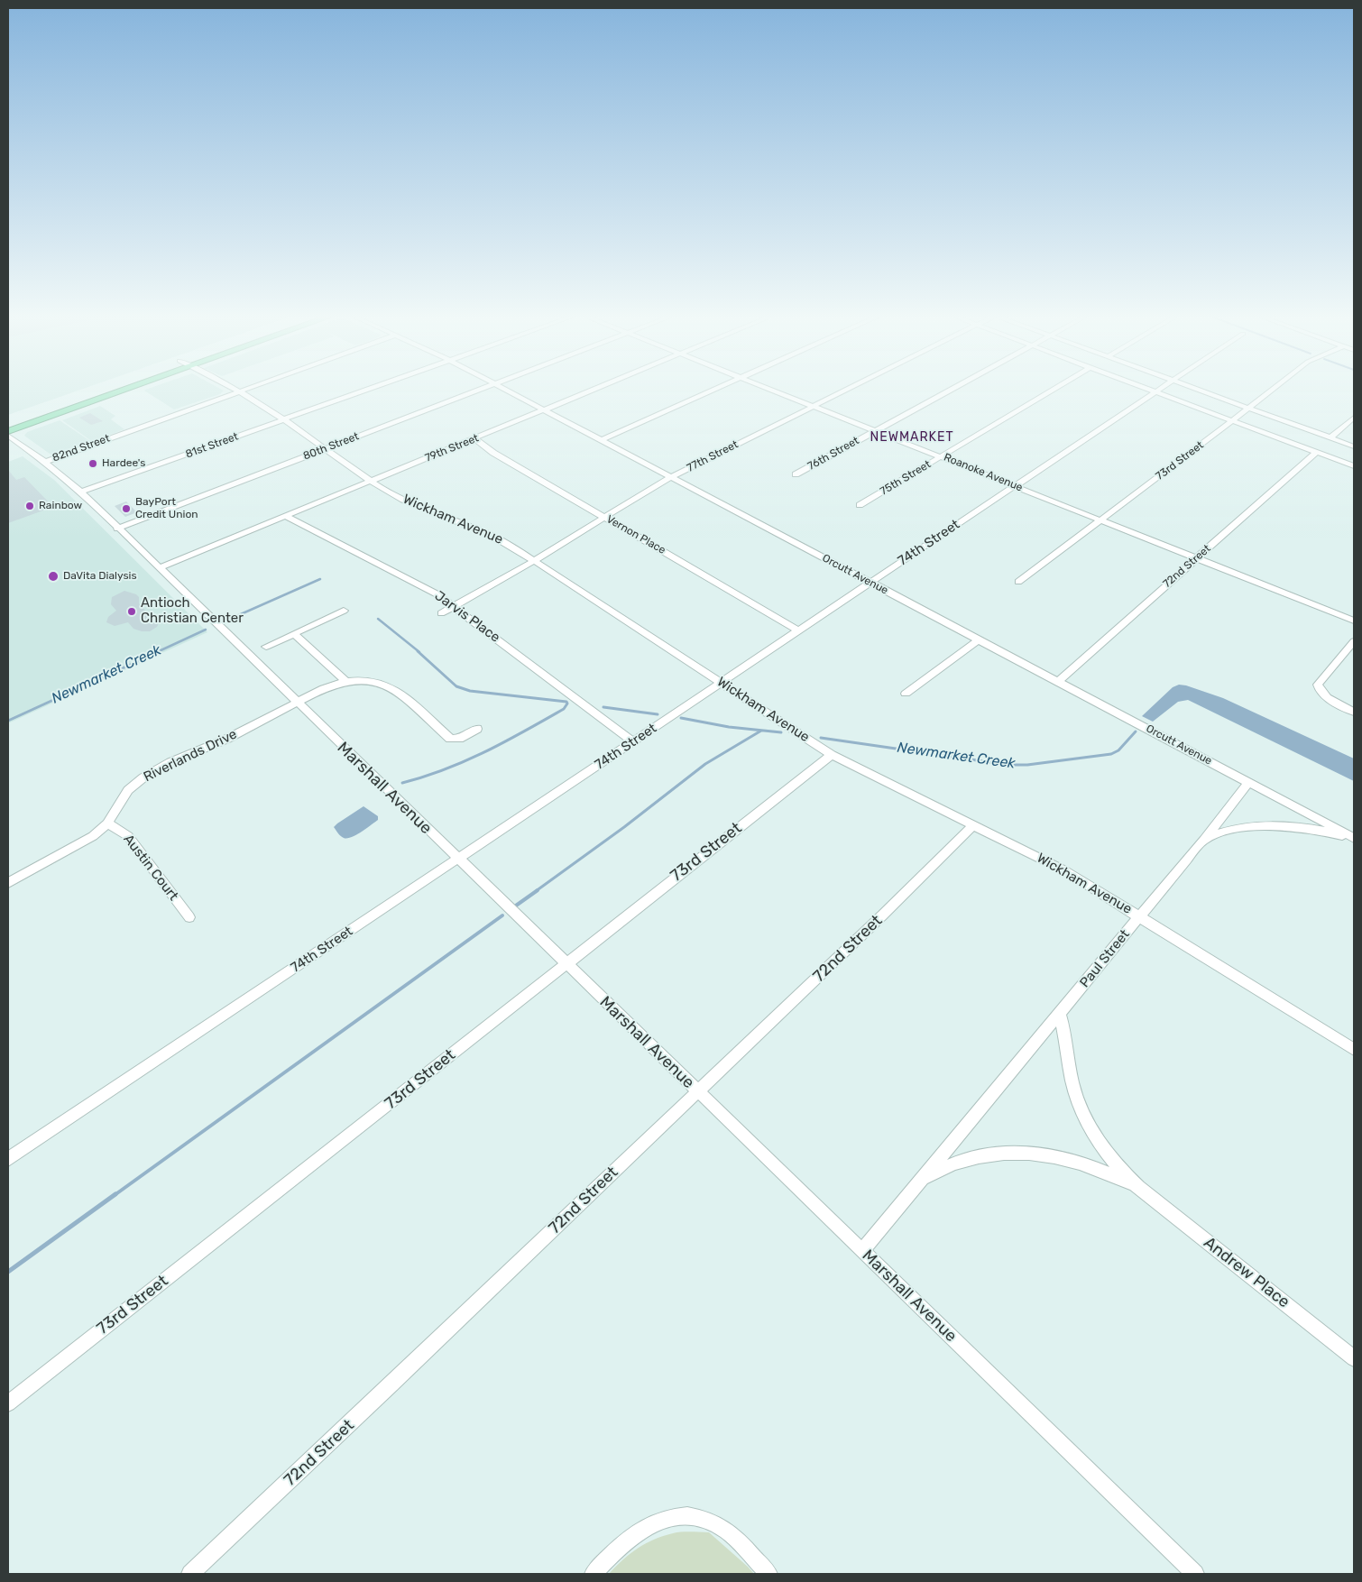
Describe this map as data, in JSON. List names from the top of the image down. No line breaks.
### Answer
{"streets":{"street":["81st Street","80th Street","82nd Street","79th Street","76th Street","77th Street","73rd Street","Roanoke Avenue","75th Street","Wickham Avenue","Vernon Place","74th Street","72nd Street","Orcutt Avenue","Jarvis Place","Riverlands Drive","Marshall Avenue","Austin Court","Paul Street","Andrew Place"]},"crossings":[["81st Street","Wickham Avenue"],["81st Street","Marshall Avenue"],["80th Street","Wickham Avenue"],["80th Street","Marshall Avenue"],["82nd Street","Wickham Avenue"],["82nd Street","Marshall Avenue"],["79th Street","Wickham Avenue"],["79th Street","Vernon Place"],["79th Street","Orcutt Avenue"],["79th Street","Jarvis Place"],["79th Street","Marshall Avenue"],["76th Street","Roanoke Avenue"],["77th Street","Roanoke Avenue"],["77th Street","Wickham Avenue"],["77th Street","Vernon Place"],["77th Street","Orcutt Avenue"],["77th Street","Jarvis Place"],["73rd Street","Roanoke Avenue"],["73rd Street","Wickham Avenue"],["73rd Street","Marshall Avenue"],["Roanoke Avenue","75th Street"],["Roanoke Avenue","74th Street"],["Roanoke Avenue","72nd Street"],["Wickham Avenue","74th Street"],["Wickham Avenue","72nd Street"],["Wickham Avenue","Paul Street"],["Vernon Place","74th Street"],["74th Street","Orcutt Avenue"],["74th Street","Jarvis Place"],["74th Street","Marshall Avenue"],["72nd Street","Orcutt Avenue"],["72nd Street","Marshall Avenue"],["Orcutt Avenue","Paul Street"],["Riverlands Drive","Marshall Avenue"],["Riverlands Drive","Austin Court"],["Marshall Avenue","Paul Street"],["Paul Street","Andrew Place"]],"districts":["NEWMARKET"],"water":["Newmarket Creek"],"places":["Hardee's","Rainbow","BayPort Credit Union","DaVita Dialysis","Antioch Christian Center"]}
